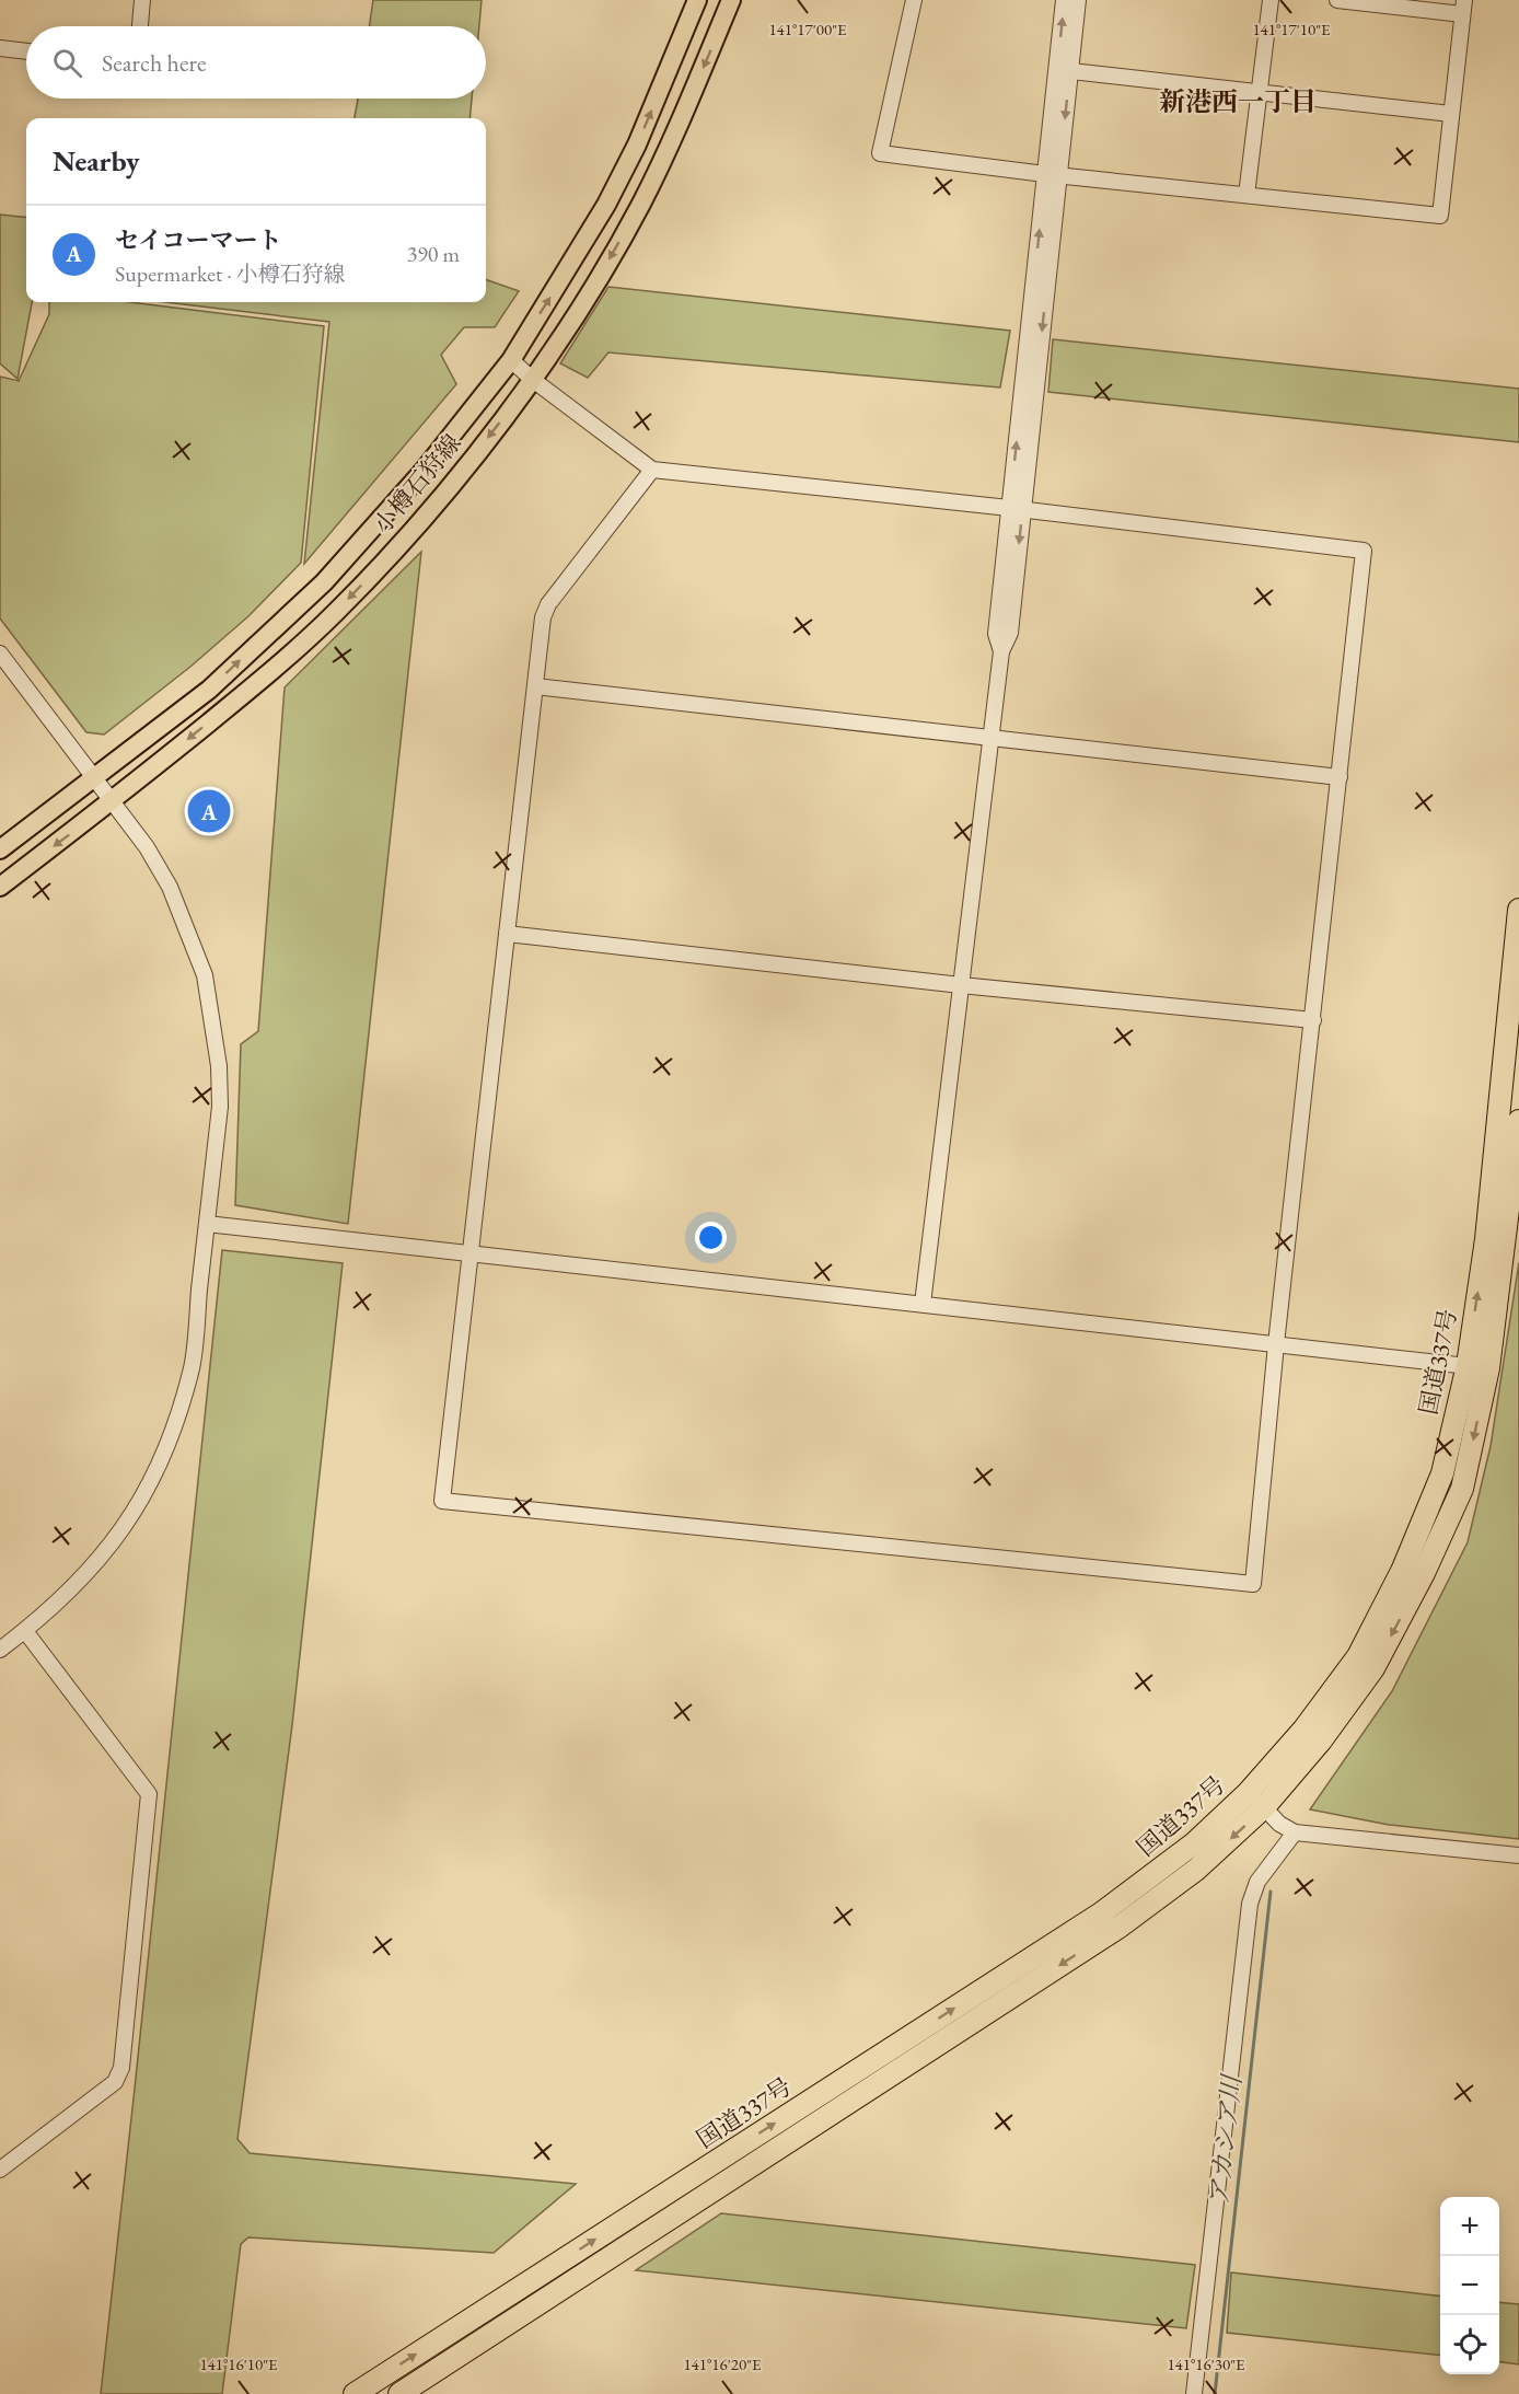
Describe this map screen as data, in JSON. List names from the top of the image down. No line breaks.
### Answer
{"streets":{"highway":["国道337号"],"main road":["小樽石狩線"]},"districts":["新港西一丁目"],"water":["アカシア川"],"page":{"search":"Search here","heading":"Nearby","list":[{"mark":"A","name":"セイコーマート","note":"Supermarket · 小樽石狩線","value":"390 m"}],"pins":"A","map_buttons":["+","−"]},"coordinates":["141°17'00\"E","141°17'10\"E","141°16'10\"E","141°16'20\"E","141°16'30\"E"]}
